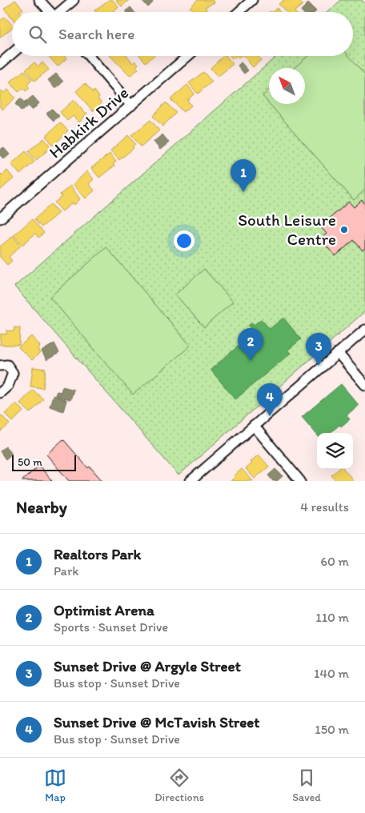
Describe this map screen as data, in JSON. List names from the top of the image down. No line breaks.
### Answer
{"streets":{"street":["Habkirk Drive"]},"places":["South Leisure Centre"],"scale_bar":"50 m","north":"top left","page":{"search":"Search here","pins":["1","2","3","4"],"scale":"50 m","heading":["Nearby","4 results"],"list":[{"mark":"1","name":"Realtors Park","note":"Park","value":"60 m"},{"mark":"2","name":"Optimist Arena","note":"Sports · Sunset Drive","value":"110 m"},{"mark":"3","name":"Sunset Drive @ Argyle Street","note":"Bus stop · Sunset Drive","value":"140 m"},{"mark":"4","name":"Sunset Drive @ McTavish Street","note":"Bus stop · Sunset Drive","value":"150 m"}],"nav":["Map","Directions","Saved"]}}
